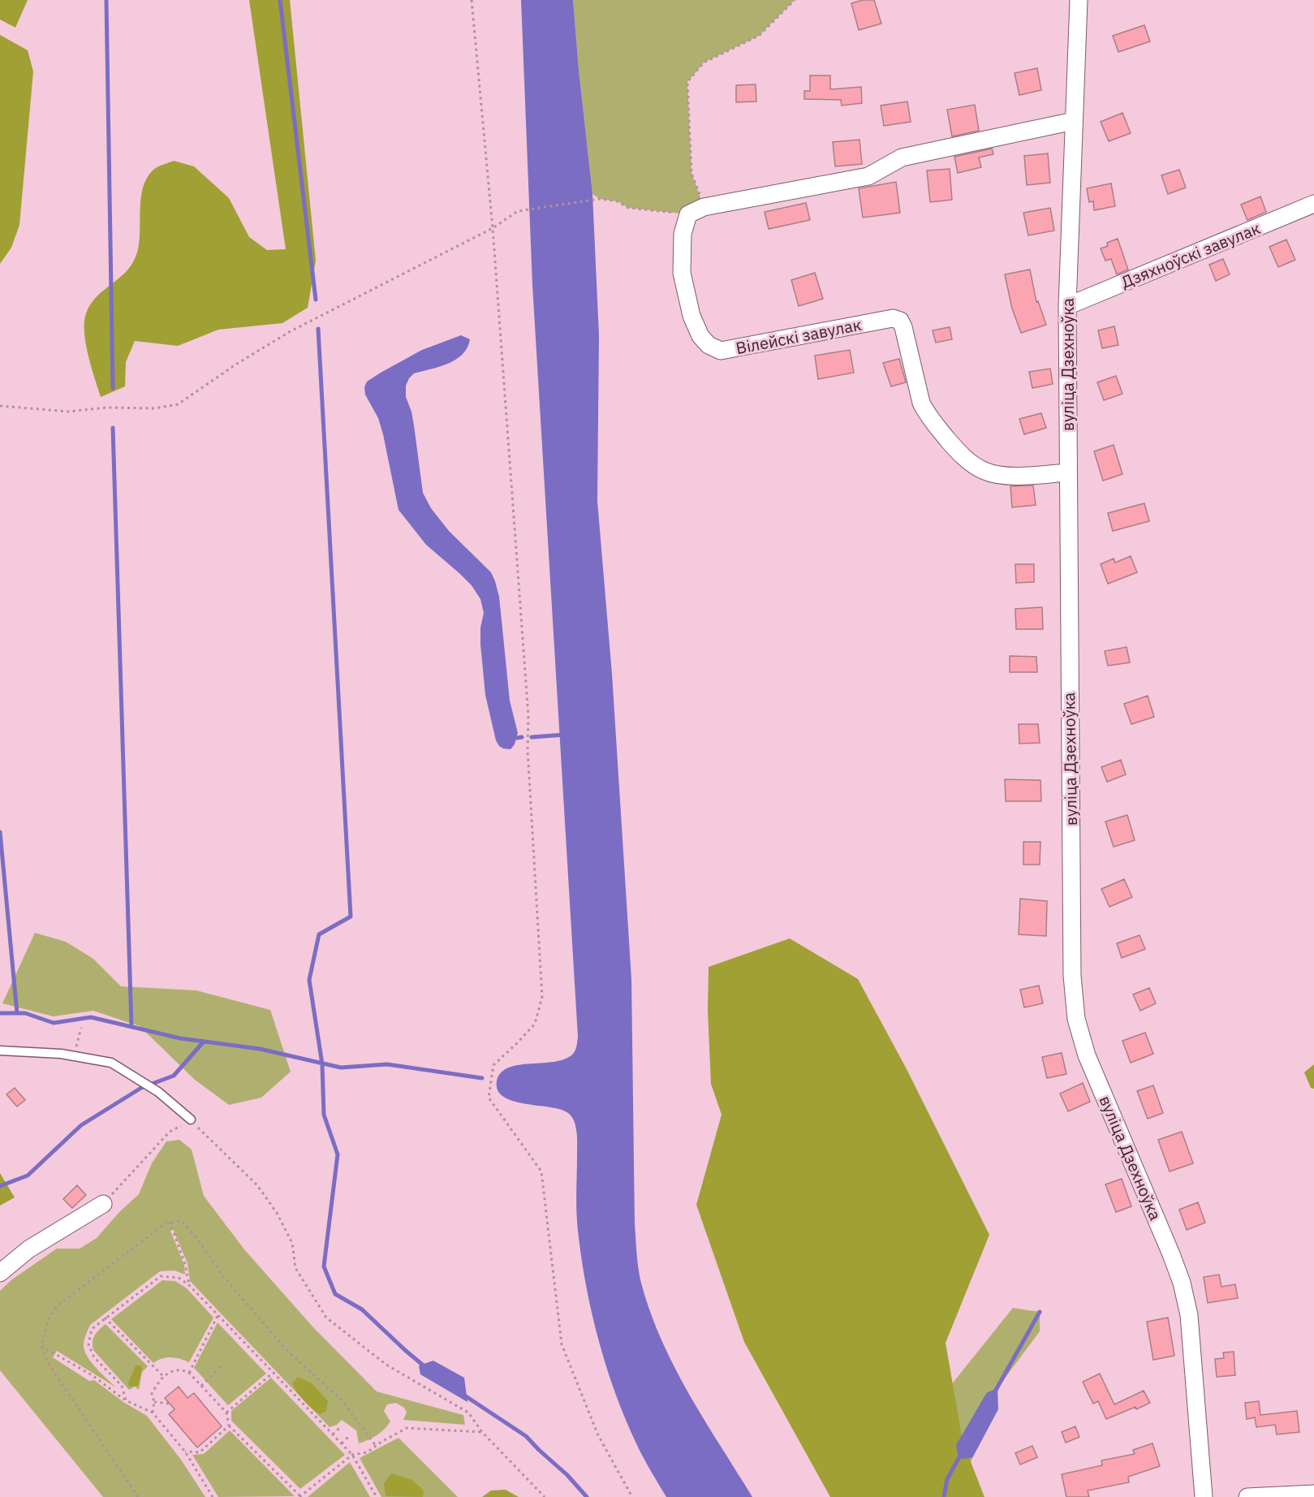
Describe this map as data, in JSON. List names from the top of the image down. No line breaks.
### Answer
{"streets":{"street":["Дзяхноўскі завулак","Вілейскі завулак","вуліца Дзехноўка"]},"crossings":[["Дзяхноўскі завулак","вуліца Дзехноўка"],["Вілейскі завулак","вуліца Дзехноўка"]]}
